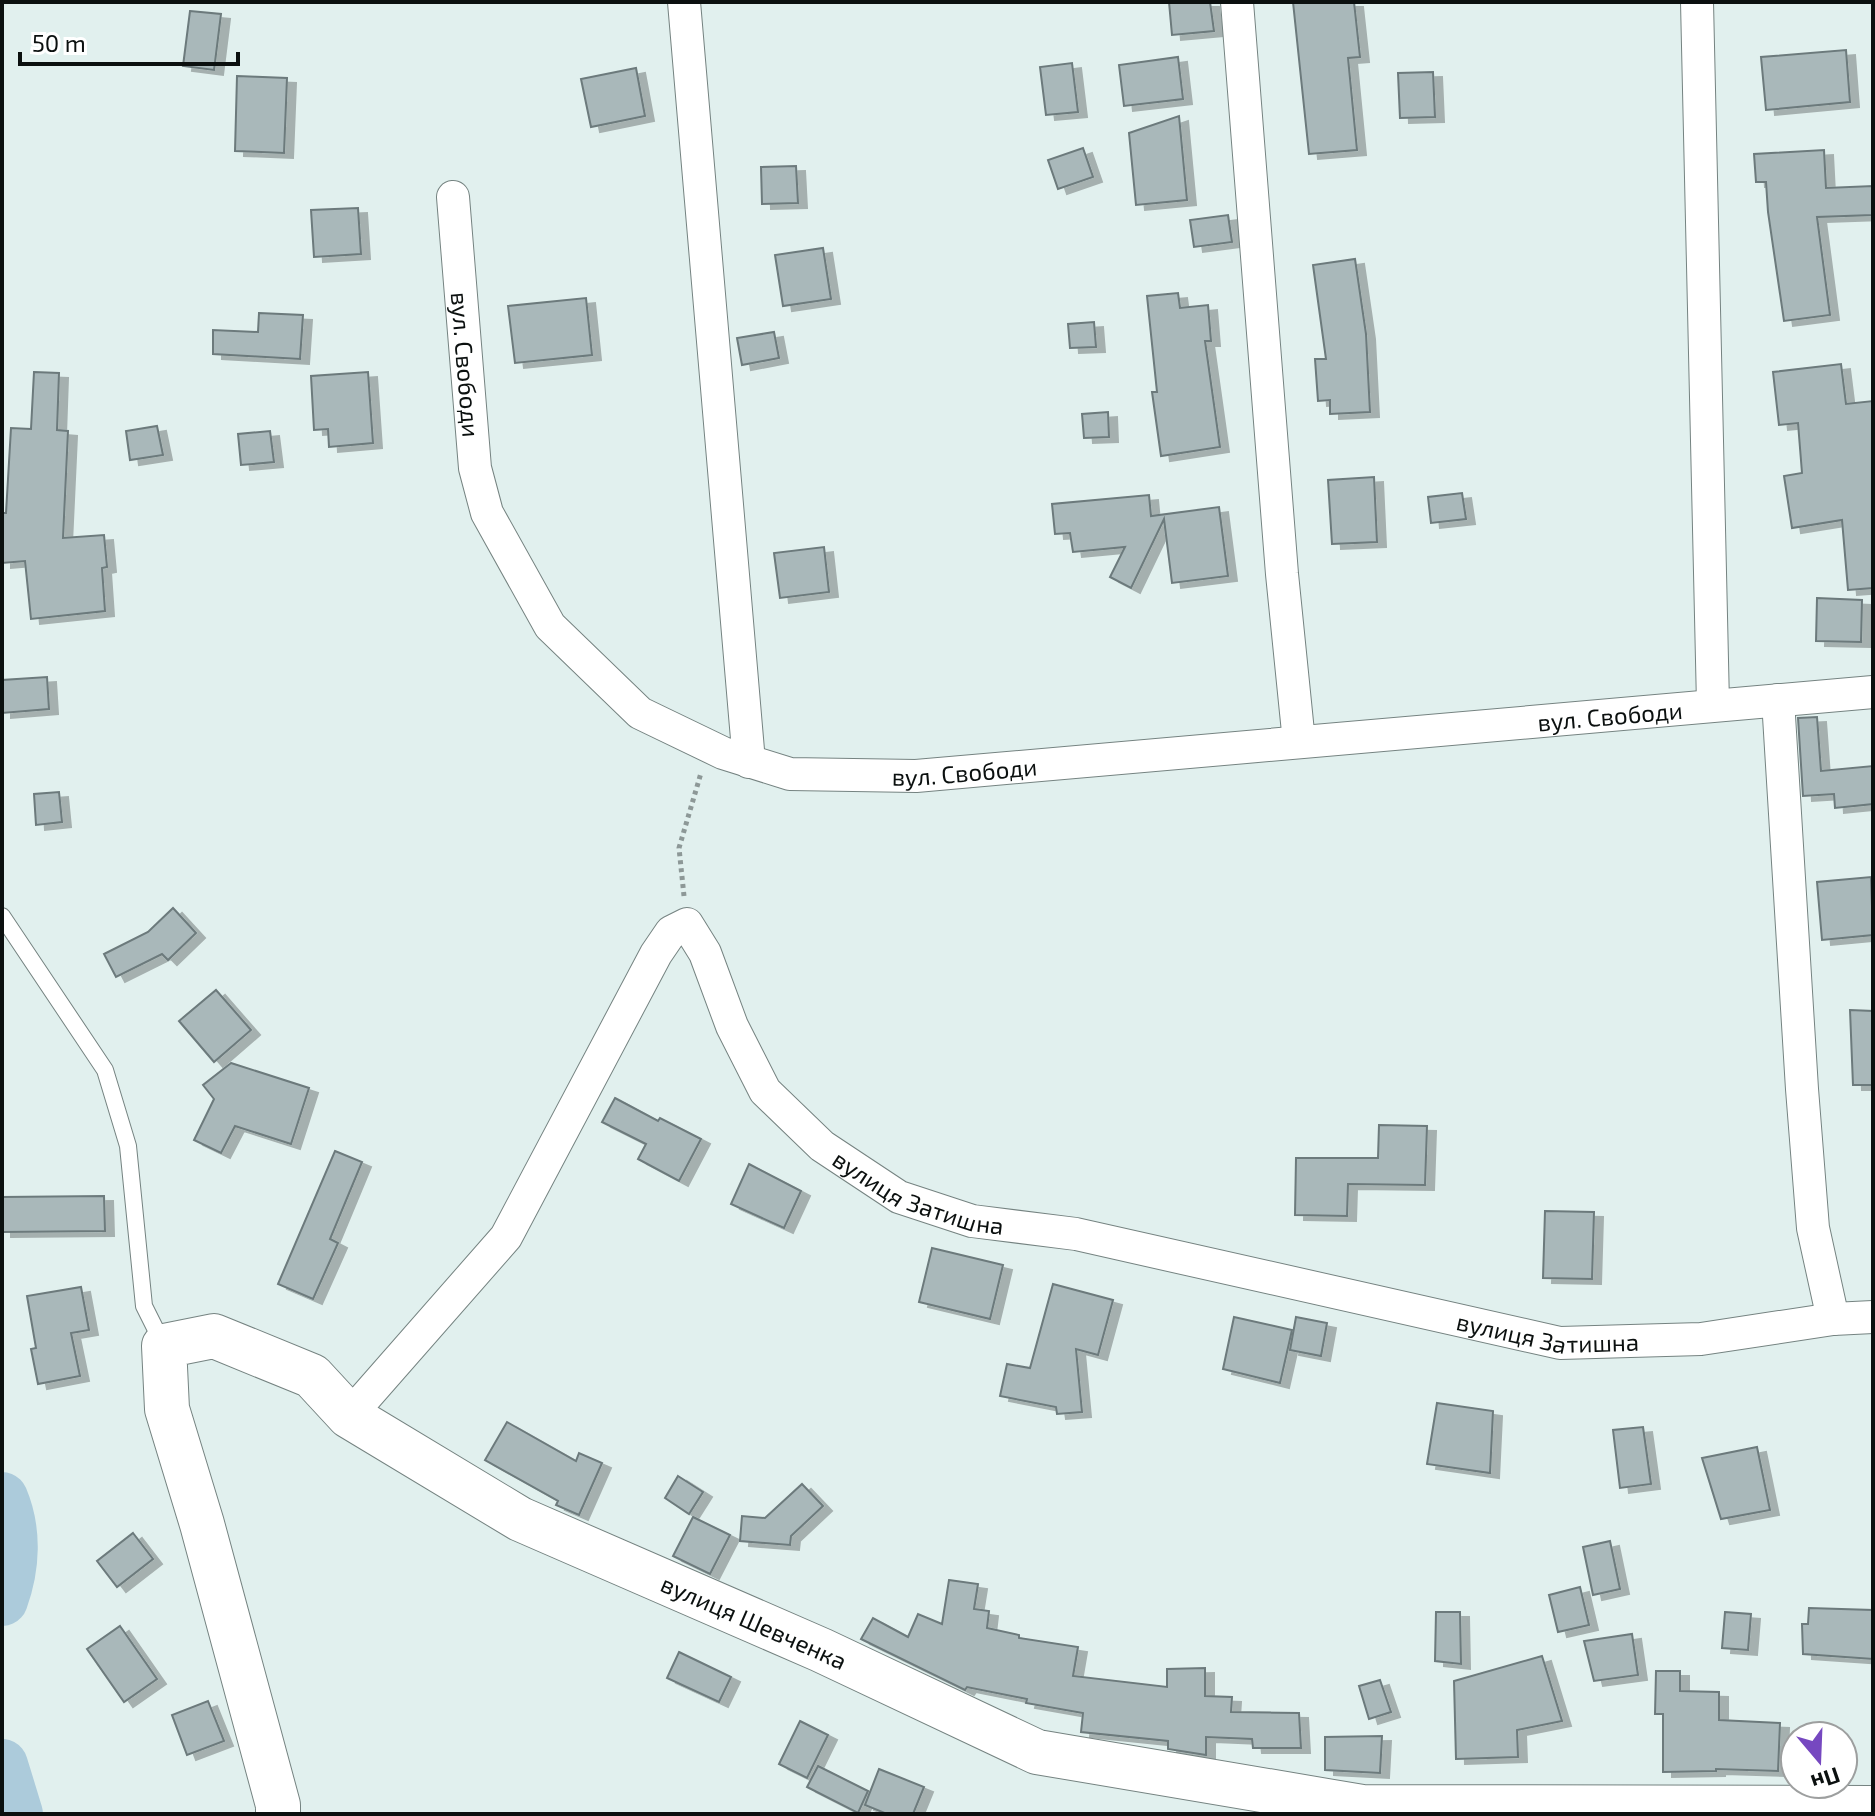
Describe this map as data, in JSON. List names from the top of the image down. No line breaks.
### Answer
{"streets":{"street":["вул. Свободи","вулиця Затишна","вулиця Шевченка"]},"scale_bar":"50 m","north":"bottom"}
